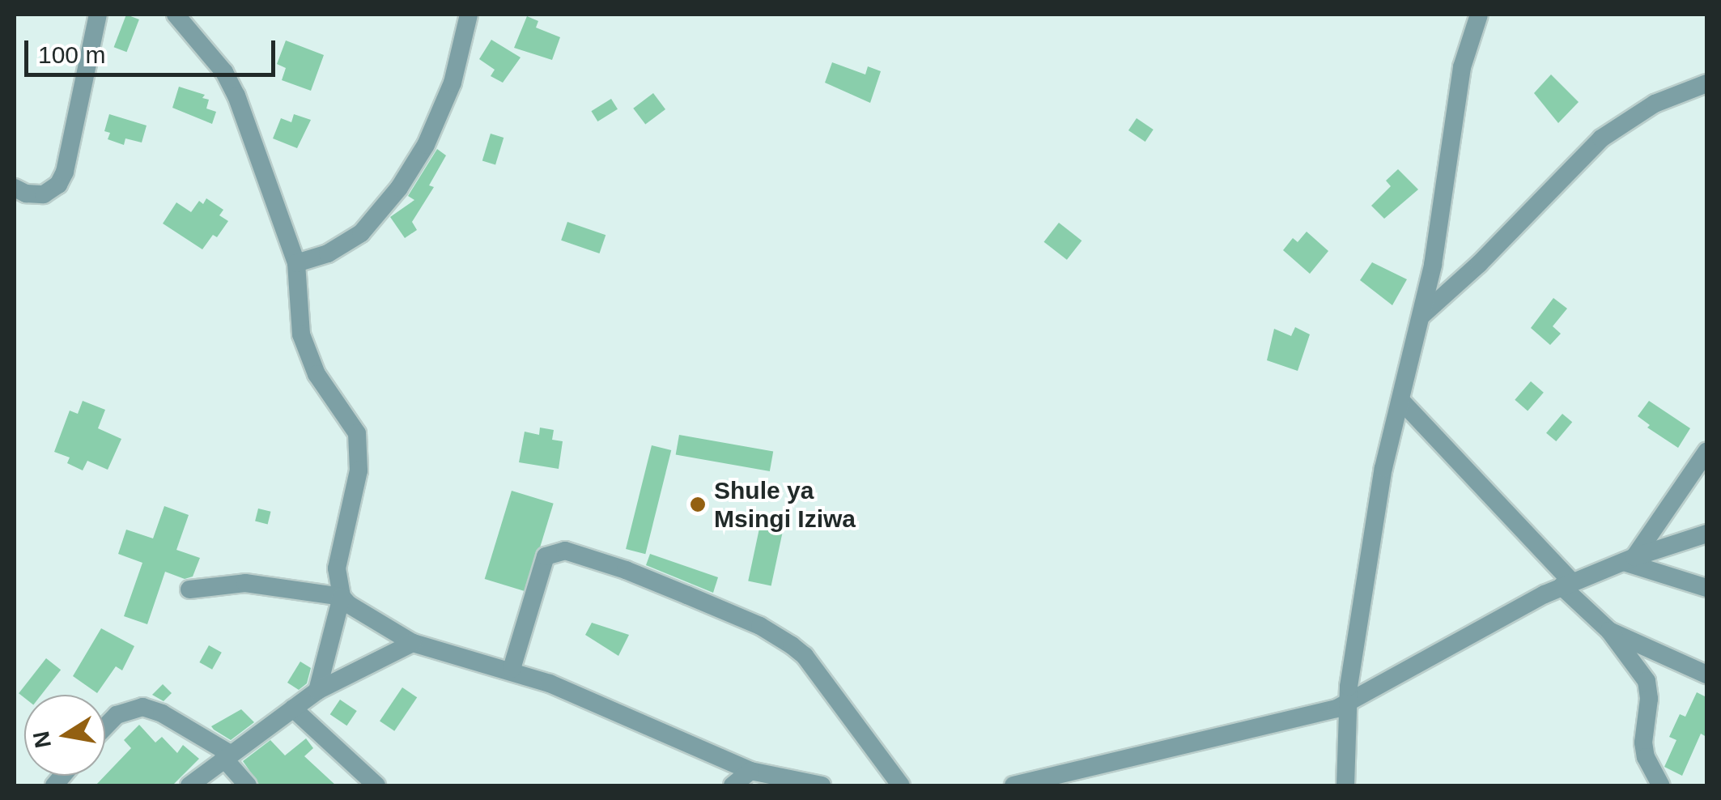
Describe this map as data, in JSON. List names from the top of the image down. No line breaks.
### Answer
{"places":["Shule ya Msingi Iziwa"],"scale_bar":"100 m","north":"left"}
